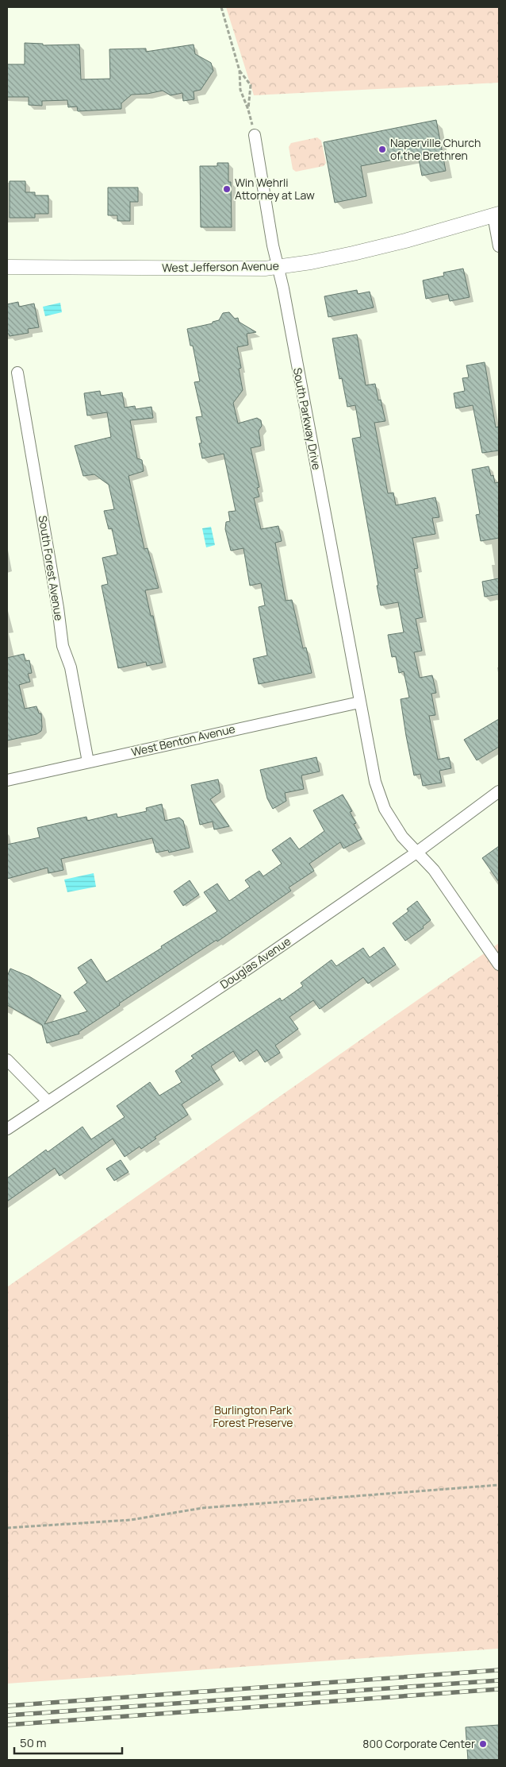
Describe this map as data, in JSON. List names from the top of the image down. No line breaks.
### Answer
{"streets":{"street":["West Jefferson Avenue","South Parkway Drive","South Forest Avenue","West Benton Avenue","Douglas Avenue"]},"crossings":[["West Jefferson Avenue","South Parkway Drive"],["South Parkway Drive","West Benton Avenue"],["South Parkway Drive","Douglas Avenue"],["South Forest Avenue","West Benton Avenue"]],"parks":["Burlington Park Forest Preserve"],"places":["Naperville Church of the Brethren","Win Wehrli Attorney at Law","800 Corporate Center"],"scale_bar":"50 m"}
